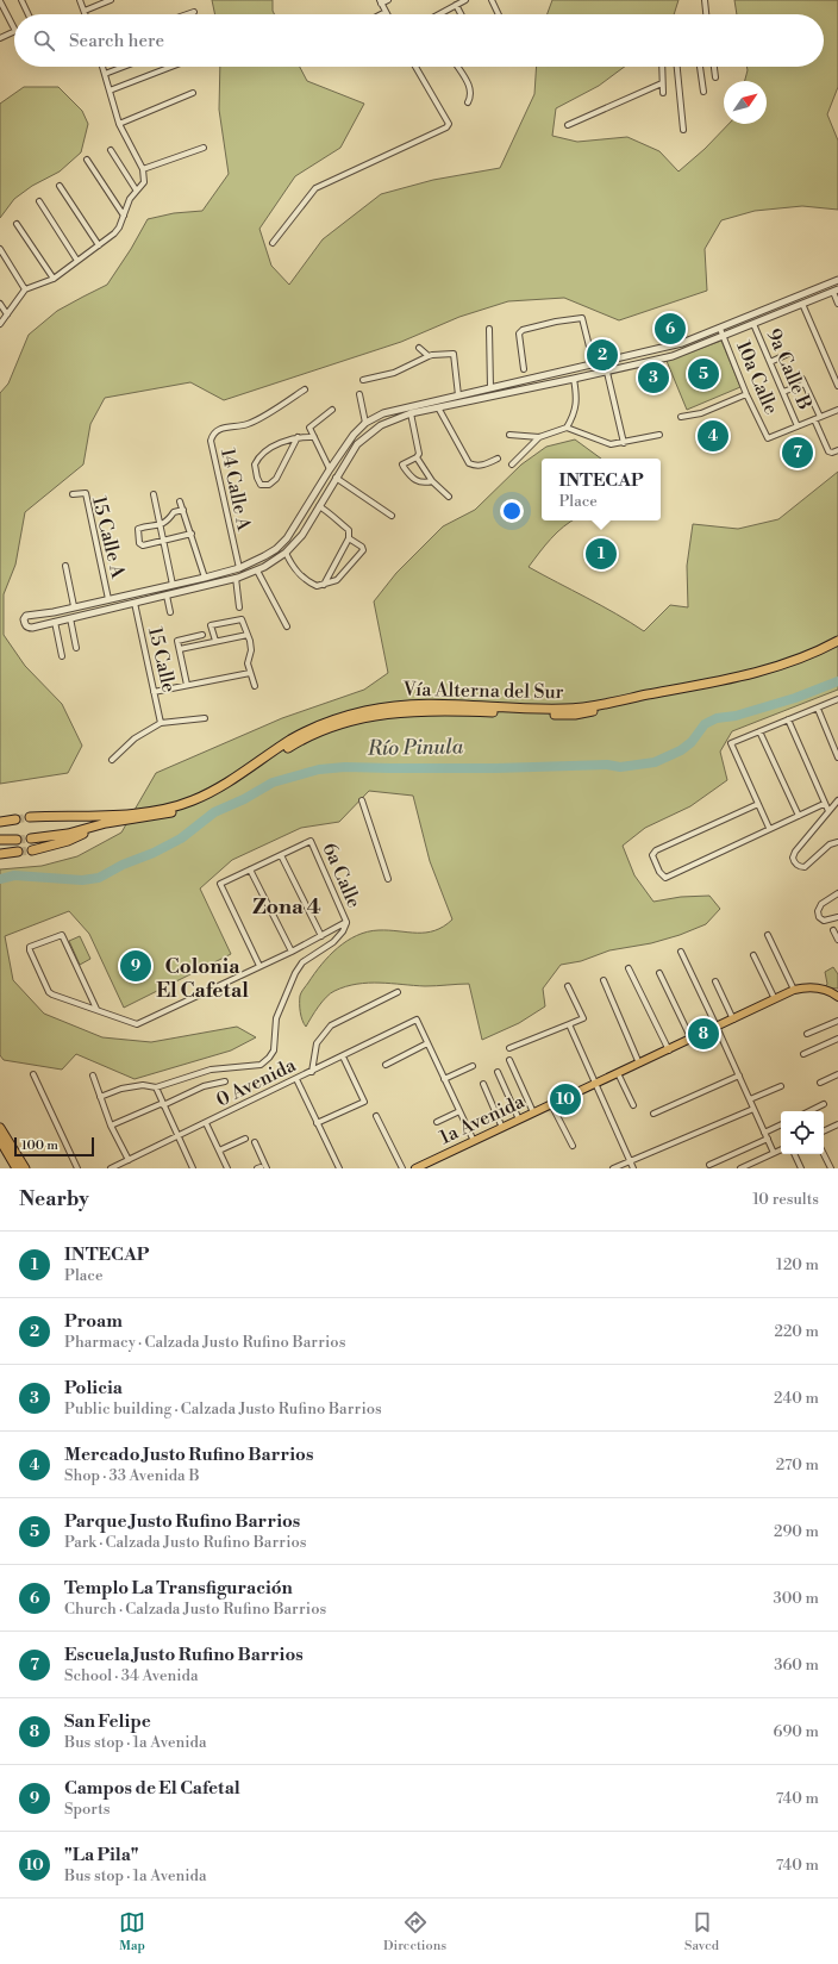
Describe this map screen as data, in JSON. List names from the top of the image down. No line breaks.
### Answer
{"streets":{"highway":["Vía Alterna del Sur"],"main road":["1a Avenida"],"street":["9a Calle B","10a Calle","14 Calle A","15 Calle A","15 Calle","6a Calle","0 Avenida"]},"crossings":[["9a Calle B","10a Calle"]],"districts":["Zona 4","Colonia El Cafetal"],"water":["Río Pinula"],"scale_bar":"100 m","north":"top right","page":{"search":"Search here","pins":["6","2","5","3","4","7","1","9","8","10"],"popup":["INTECAP","Place"],"scale":"100 m","heading":["Nearby","10 results"],"list":[{"mark":"1","name":"INTECAP","note":"Place","value":"120 m"},{"mark":"2","name":"Proam","note":"Pharmacy · Calzada Justo Rufino Barrios","value":"220 m"},{"mark":"3","name":"Policia","note":"Public building · Calzada Justo Rufino Barrios","value":"240 m"},{"mark":"4","name":"Mercado Justo Rufino Barrios","note":"Shop · 33 Avenida B","value":"270 m"},{"mark":"5","name":"Parque Justo Rufino Barrios","note":"Park · Calzada Justo Rufino Barrios","value":"290 m"},{"mark":"6","name":"Templo La Transfiguración","note":"Church · Calzada Justo Rufino Barrios","value":"300 m"},{"mark":"7","name":"Escuela Justo Rufino Barrios","note":"School · 34 Avenida","value":"360 m"},{"mark":"8","name":"San Felipe","note":"Bus stop · 1a Avenida","value":"690 m"},{"mark":"9","name":"Campos de El Cafetal","note":"Sports","value":"740 m"},{"mark":"10","name":"\"La Pila\"","note":"Bus stop · 1a Avenida","value":"740 m"}],"nav":["Map","Directions","Saved"]}}
